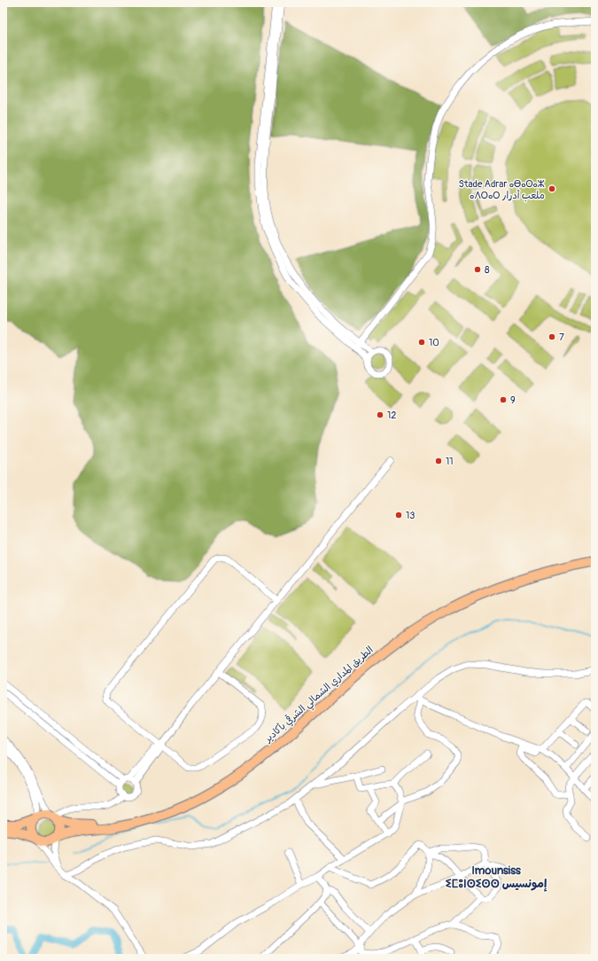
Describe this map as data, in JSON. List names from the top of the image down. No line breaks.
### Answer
{"streets":{"highway":["الطريق المداري الشمالي الشرقي بأكادير"]},"districts":["Imounsiss ⵉⵎⵓⵏⵙⵉⵙⵙ إمونسيس"],"places":["Stade Adrar ⴰⴱⴰⵔⴰⵣ ⴰⴷⵔⴰⵔ ملعب أدرار","8","7","10","9","12","11","13"]}
